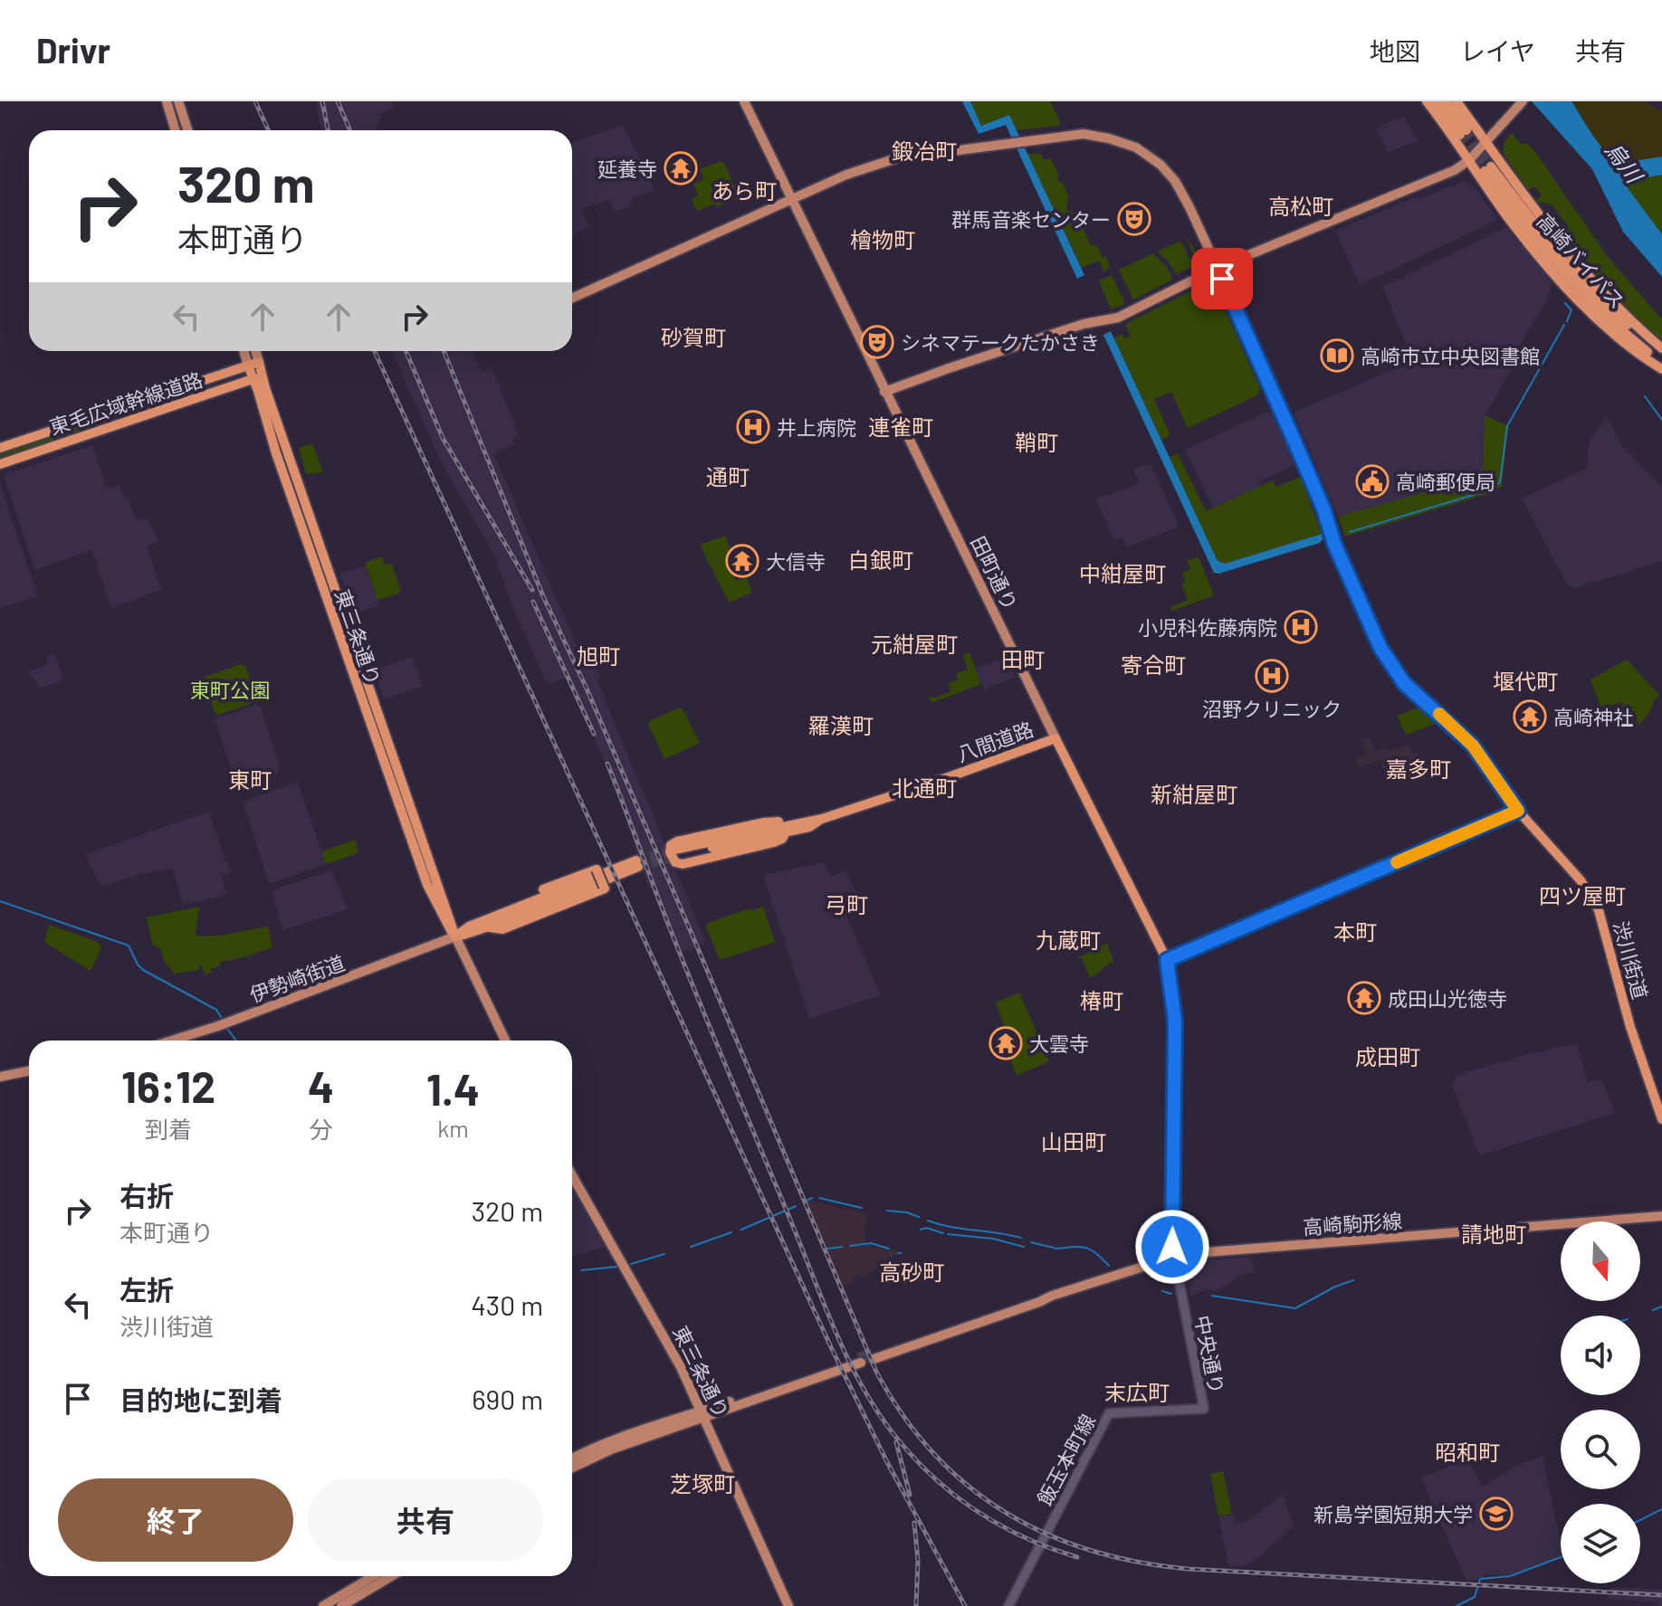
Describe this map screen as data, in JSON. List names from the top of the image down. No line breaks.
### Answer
{"streets":{"highway":["高崎バイパス","東毛広域幹線道路","田町通り","東三条通り","八間道路","渋川街道","伊勢崎街道"],"main road":["高崎駒形線","中央通り","飯玉本町線"]},"crossings":[["東毛広域幹線道路","東三条通り"],["田町通り","八間道路"],["田町通り","渋川街道"],["田町通り","中央通り"],["東三条通り","伊勢崎街道"],["高崎駒形線","中央通り"],["中央通り","飯玉本町線"]],"districts":["鍛冶町","あら町","高松町","檜物町","砂賀町","連雀町","鞘町","通町","白銀町","中紺屋町","元紺屋町","旭町","田町","寄合町","堰代町","羅漢町","嘉多町","東町","北通町","新紺屋町","四ツ屋町","弓町","本町","九蔵町","椿町","成田町","山田町","請地町","高砂町","末広町","昭和町","芝塚町"],"water":["烏川"],"parks":["東町公園"],"places":{"temple":["延養寺","大信寺","高崎神社","成田山光徳寺","大雲寺"],"theatre":["群馬音楽センター","シネマテークたかさき"],"library":["高崎市立中央図書館"],"hospital":["井上病院","小児科佐藤病院","沼野クリニック"],"public building":["高崎郵便局"],"school or university":["新島学園短期大学"]},"north":"bottom","page":{"header":"Drivr","nav":["地図","レイヤ","共有"],"turn":["320 m","本町通り"],"eta":["16:12","到着","4","分","1.4","km"],"list":[{"name":"右折","note":"本町通り","value":"320 m"},{"name":"左折","note":"渋川街道","value":"430 m"},{"name":"目的地に到着","value":"690 m"}],"buttons":["終了","共有"]}}
